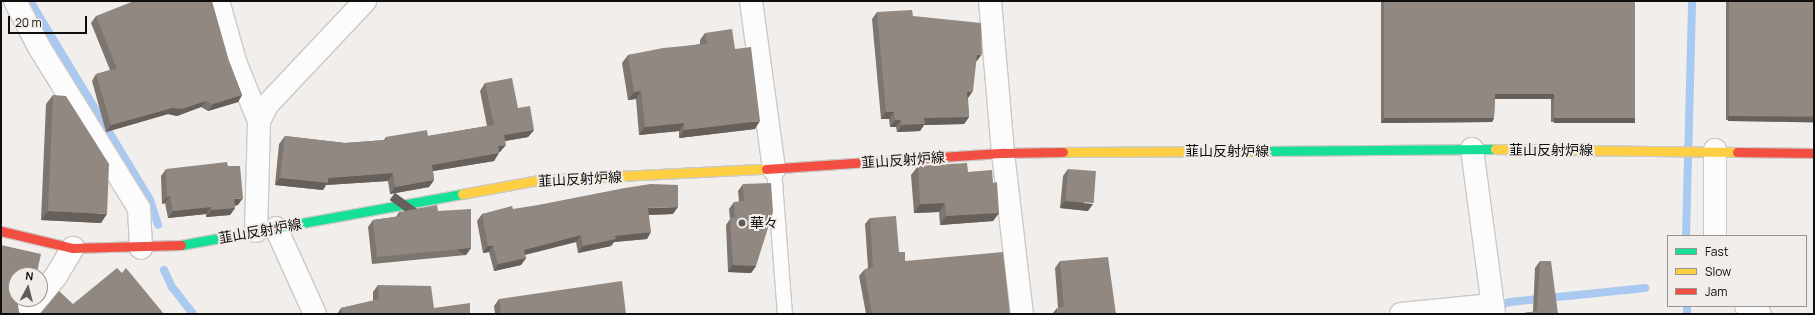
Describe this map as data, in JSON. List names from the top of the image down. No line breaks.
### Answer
{"streets":{"main road":["韮山反射炉線"]},"places":["華々"],"legend":["Fast","Slow","Jam"],"scale_bar":"20 m","north":"top"}
